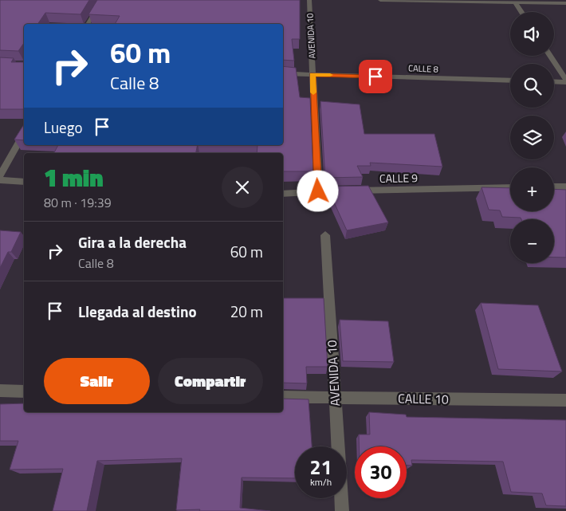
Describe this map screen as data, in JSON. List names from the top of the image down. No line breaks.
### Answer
{"streets":{"street":["AVENIDA 10","CALLE 8","CALLE 9","CALLE 10"]},"crossings":[["AVENIDA 10","CALLE 8"],["AVENIDA 10","CALLE 9"],["AVENIDA 10","CALLE 10"]],"page":{"map_buttons":["+","−"],"turn":["60 m","Calle 8"],"then":"Luego","heading":["1 min","80 m · 19:39"],"list":[{"name":"Gira a la derecha","note":"Calle 8","value":"60 m"},{"name":"Llegada al destino","value":"20 m"}],"buttons":["Salir","Compartir"],"speed":"21 km/h","limit":"30"}}
